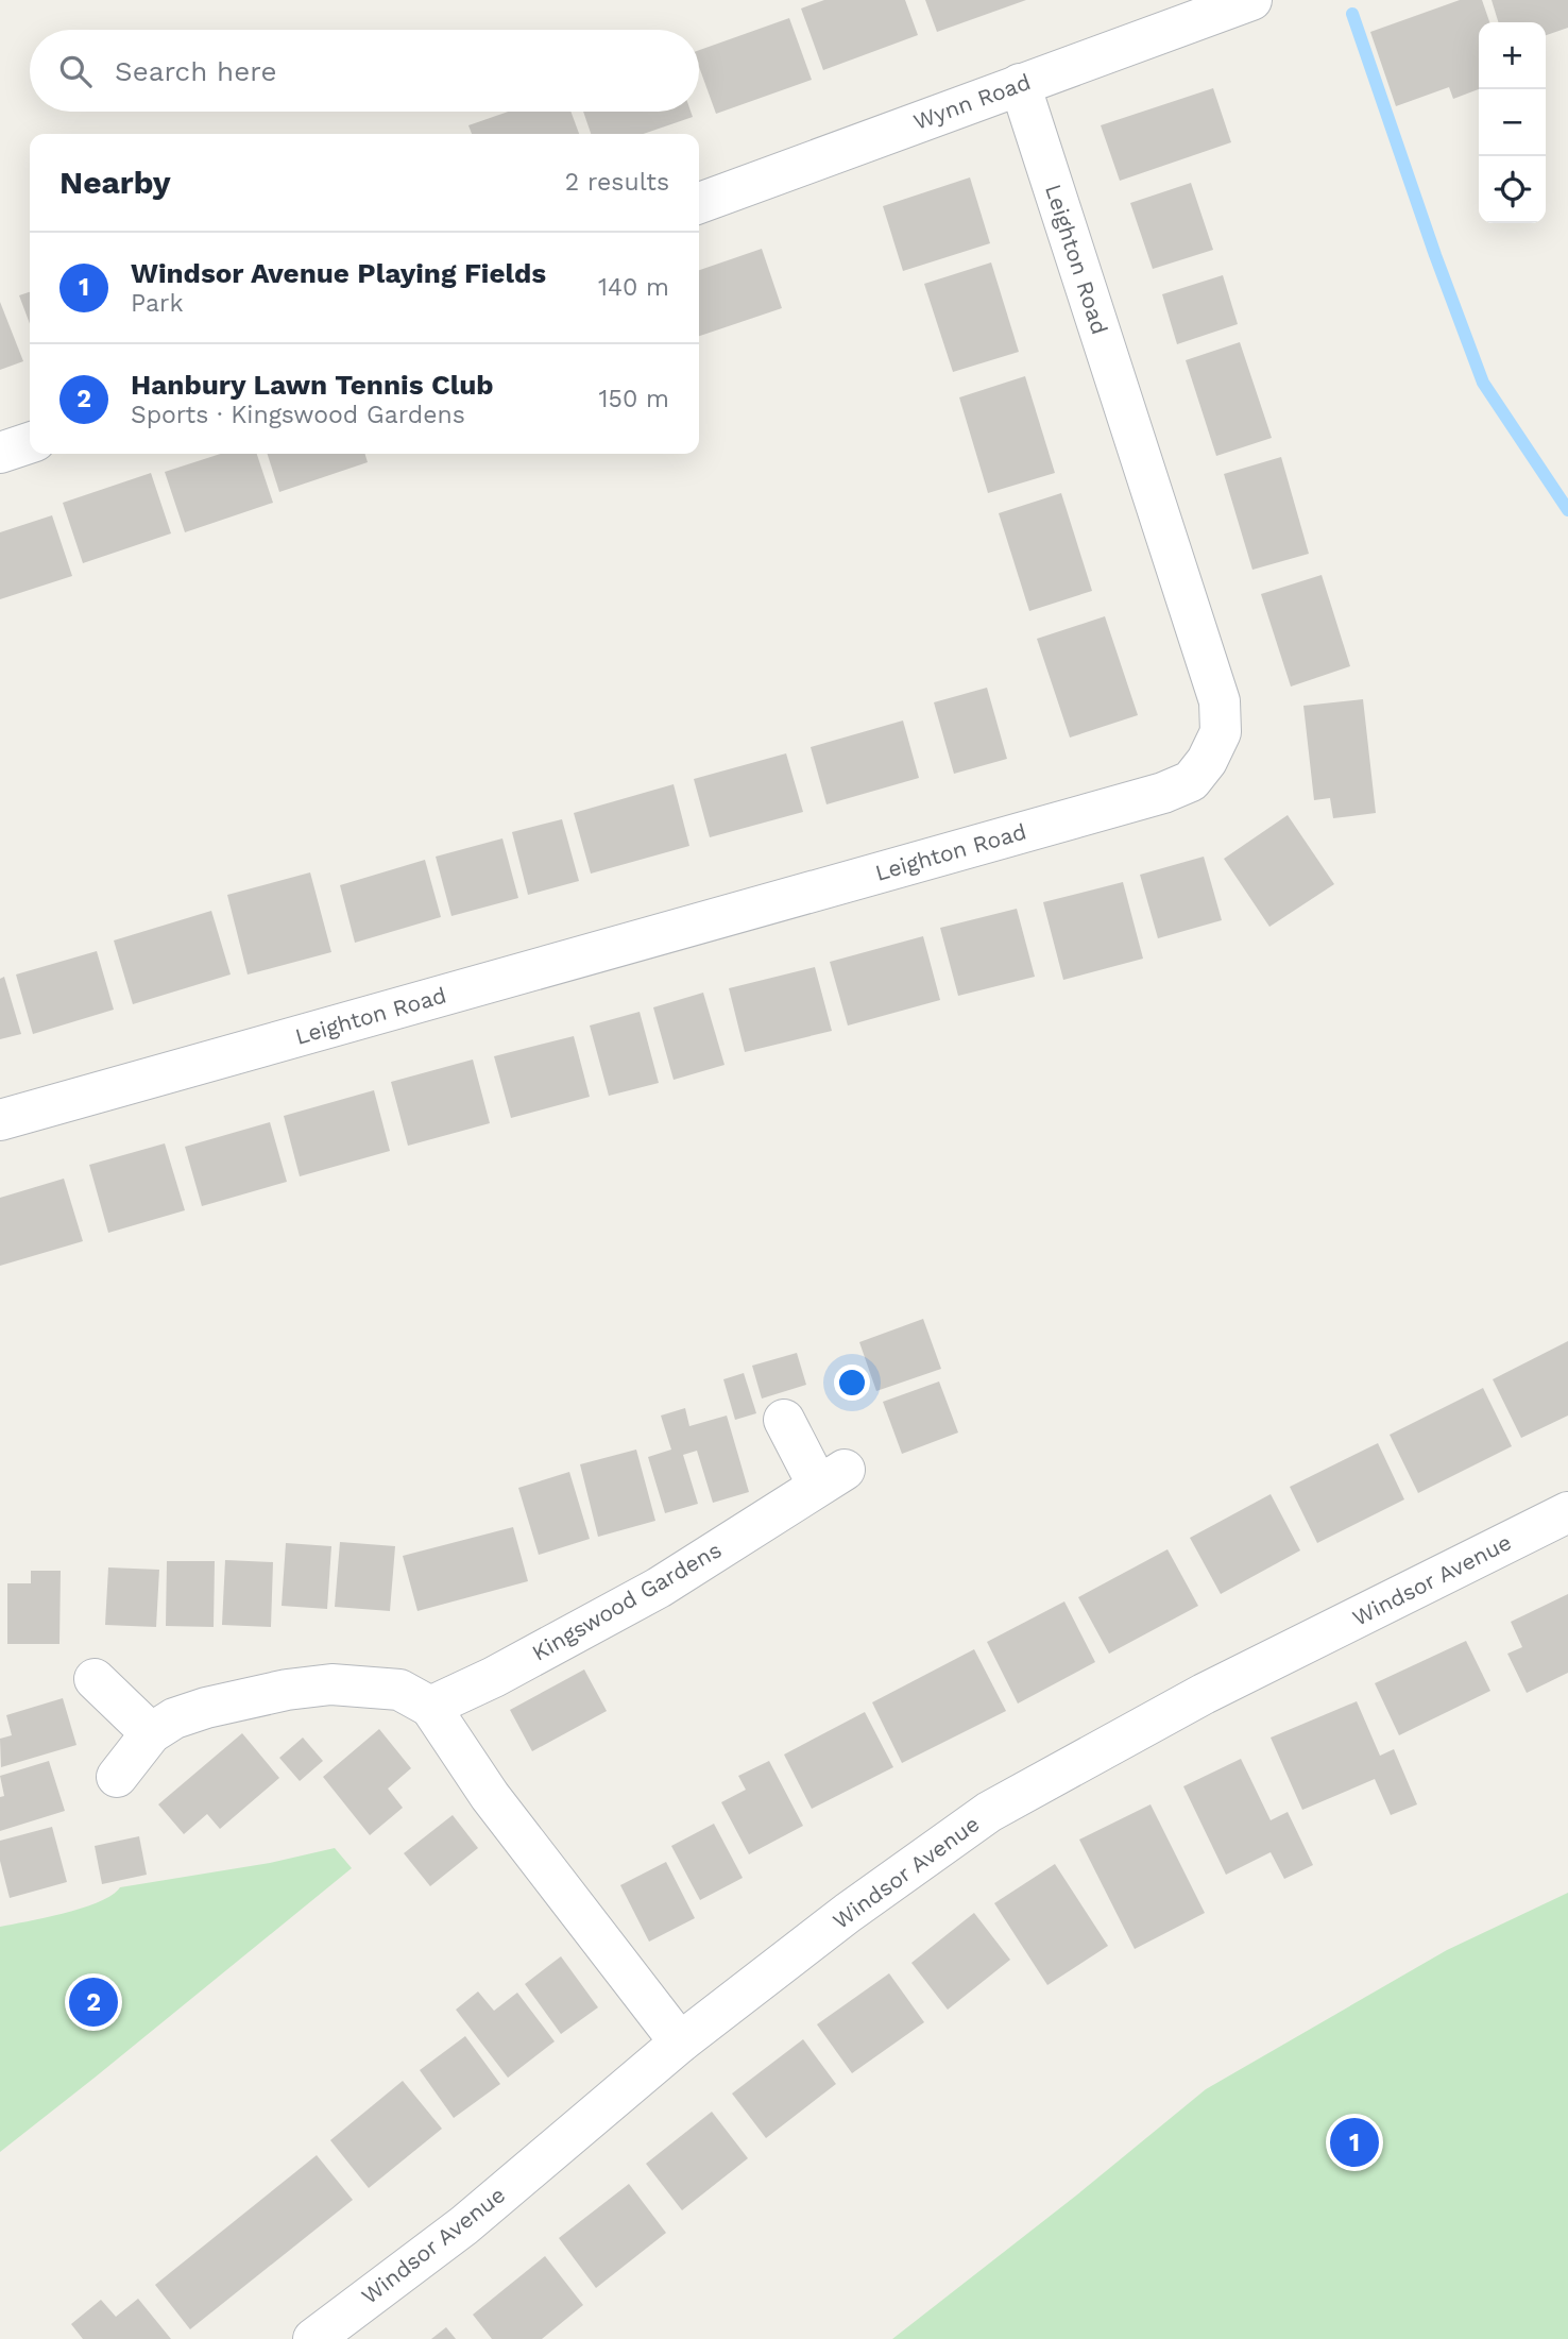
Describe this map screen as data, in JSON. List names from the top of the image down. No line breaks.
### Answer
{"streets":{"street":["Wynn Road","Leighton Road","Windsor Avenue","Kingswood Gardens"]},"crossings":[["Wynn Road","Leighton Road"]],"page":{"map_buttons":["+","−"],"search":"Search here","heading":["Nearby","2 results"],"list":[{"mark":"1","name":"Windsor Avenue Playing Fields","note":"Park","value":"140 m"},{"mark":"2","name":"Hanbury Lawn Tennis Club","note":"Sports · Kingswood Gardens","value":"150 m"}],"pins":["2","1"]}}
